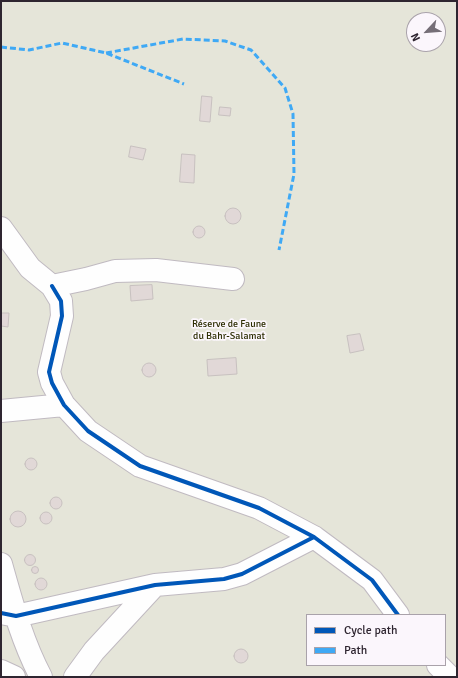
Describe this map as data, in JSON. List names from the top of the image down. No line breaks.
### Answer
{"parks":["Réserve de Faune du Bahr-Salamat"],"legend":["Cycle path","Path"],"north":"bottom left"}
